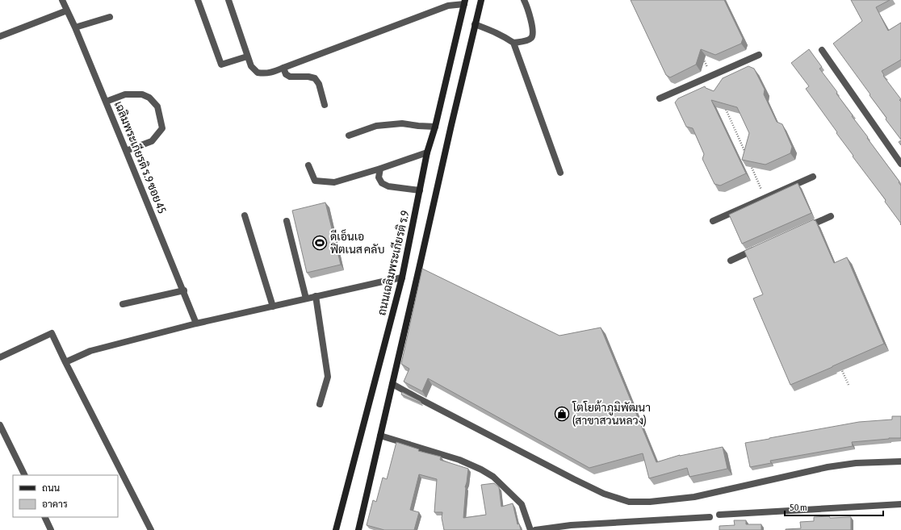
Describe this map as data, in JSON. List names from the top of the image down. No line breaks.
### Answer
{"streets":{"main road":["ถนนเฉลิมพระเกียรติ ร.9"],"street":["เฉลิมพระเกียรติ ร.9 ซอย 45"]},"places":{"sports":["ดีเอ็นเอ ฟิตเนส คลับ"],"shop":["โตโยต้าภูมิพัฒนา (สาขาสวนหลวง)"]},"legend":["ถนน","อาคาร"],"scale_bar":"50 m"}
